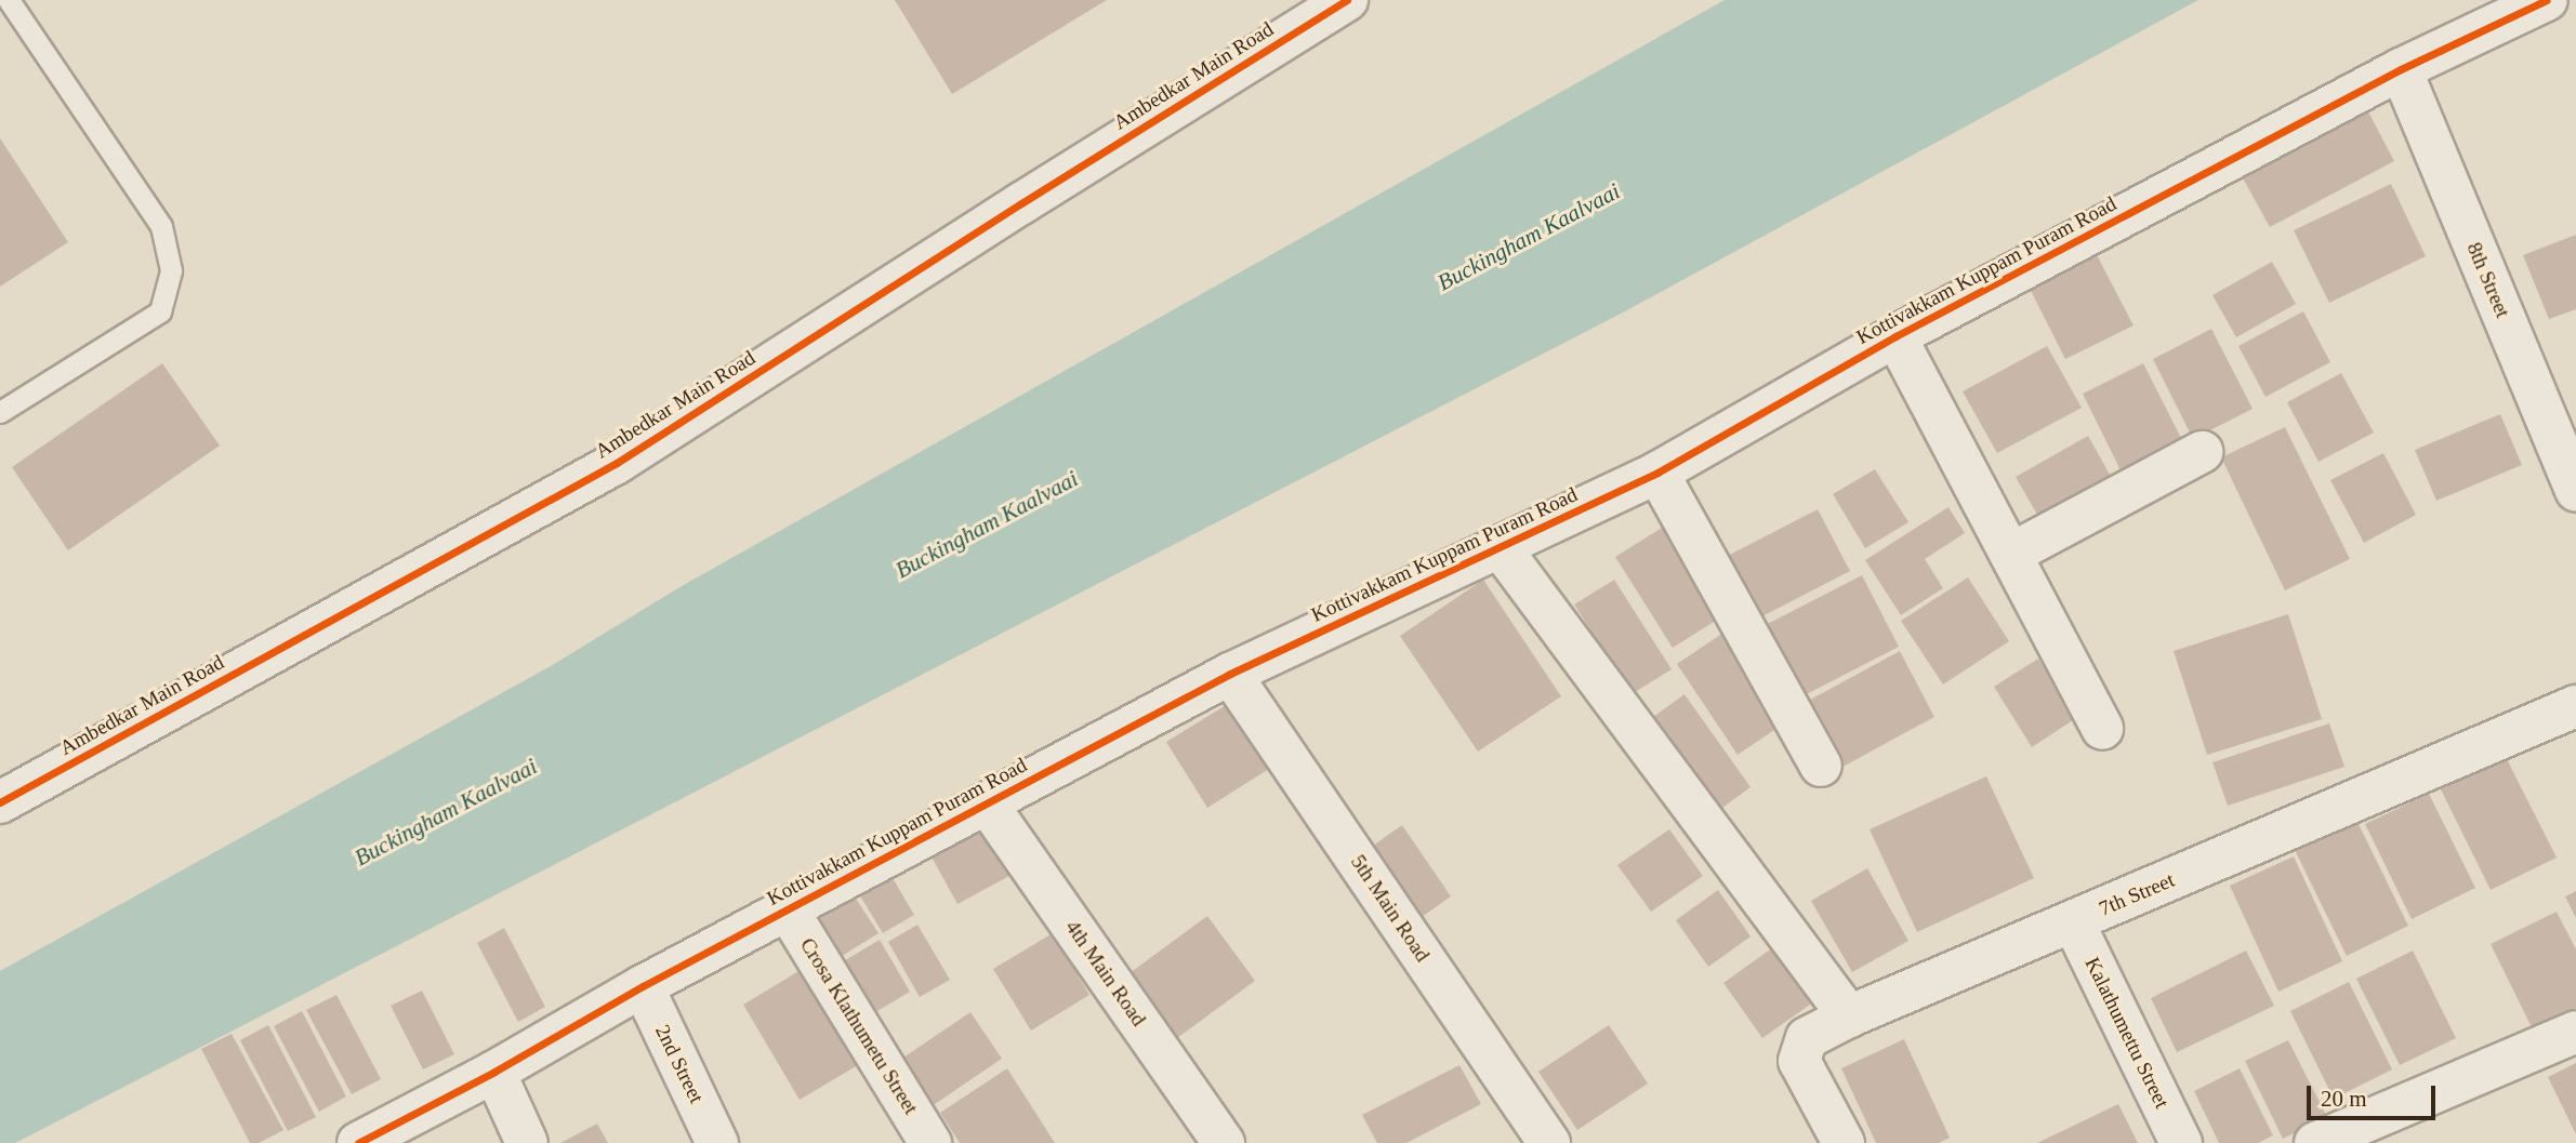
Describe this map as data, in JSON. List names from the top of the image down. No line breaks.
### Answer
{"streets":{"street":["Ambedkar Main Road","Kottivakkam Kuppam Puram Road","8th Street","7th Street","5th Main Road","4th Main Road","Crosa Klathumetu Street","Kalathumettu Street","2nd Street"]},"crossings":[["Kottivakkam Kuppam Puram Road","8th Street"],["Kottivakkam Kuppam Puram Road","5th Main Road"],["Kottivakkam Kuppam Puram Road","4th Main Road"],["Kottivakkam Kuppam Puram Road","Crosa Klathumetu Street"],["Kottivakkam Kuppam Puram Road","2nd Street"],["7th Street","Kalathumettu Street"]],"water":["Buckingham Kaalvaai"],"scale_bar":"20 m"}
